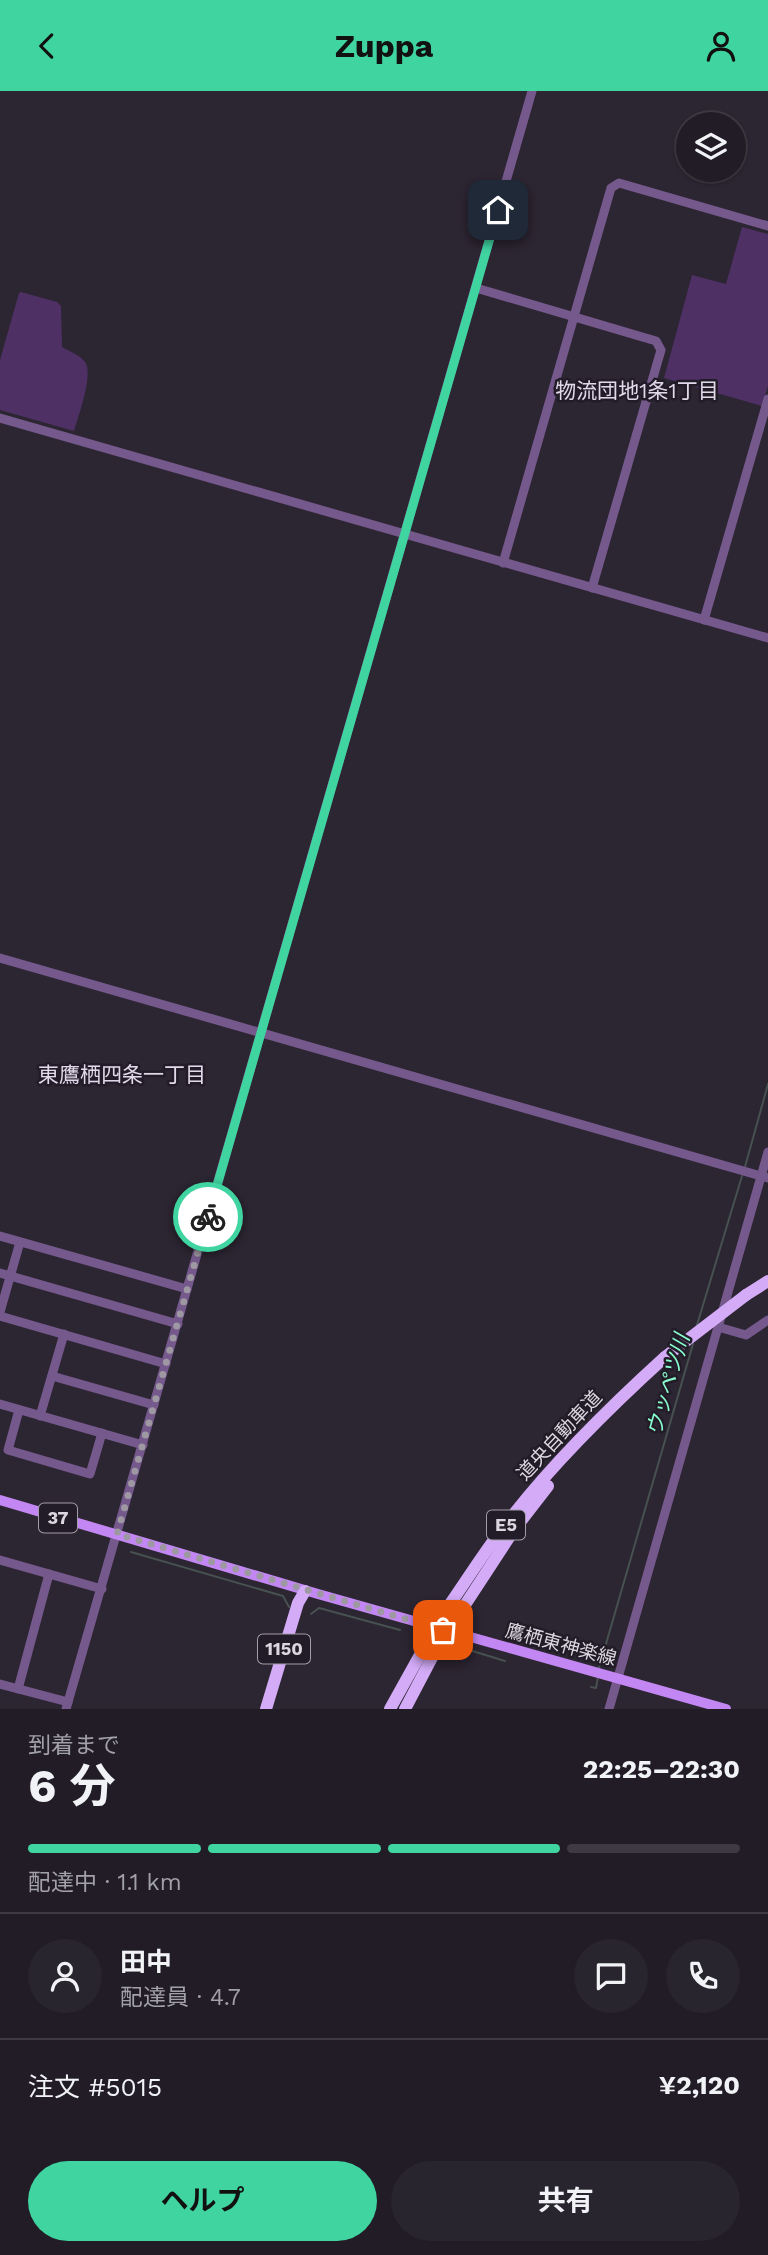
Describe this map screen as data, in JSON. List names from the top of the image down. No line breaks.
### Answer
{"streets":{"highway":["道央自動車道","E5","1150"],"main road":["37","鷹栖東神楽線"]},"crossings":[["37","鷹栖東神楽線"],["37","1150"],["鷹栖東神楽線","1150"]],"districts":["物流団地1条1丁目","東鷹栖四条一丁目"],"water":["ウッペツ川"],"page":{"header":"Zuppa","heading":["6 分","到着まで","22:25–22:30"],"panel":["田中","配達員 · 4.7","注文 #5015","¥2,120"],"bar":"配達中 · 1.1 km","buttons":["ヘルプ","共有"]}}
